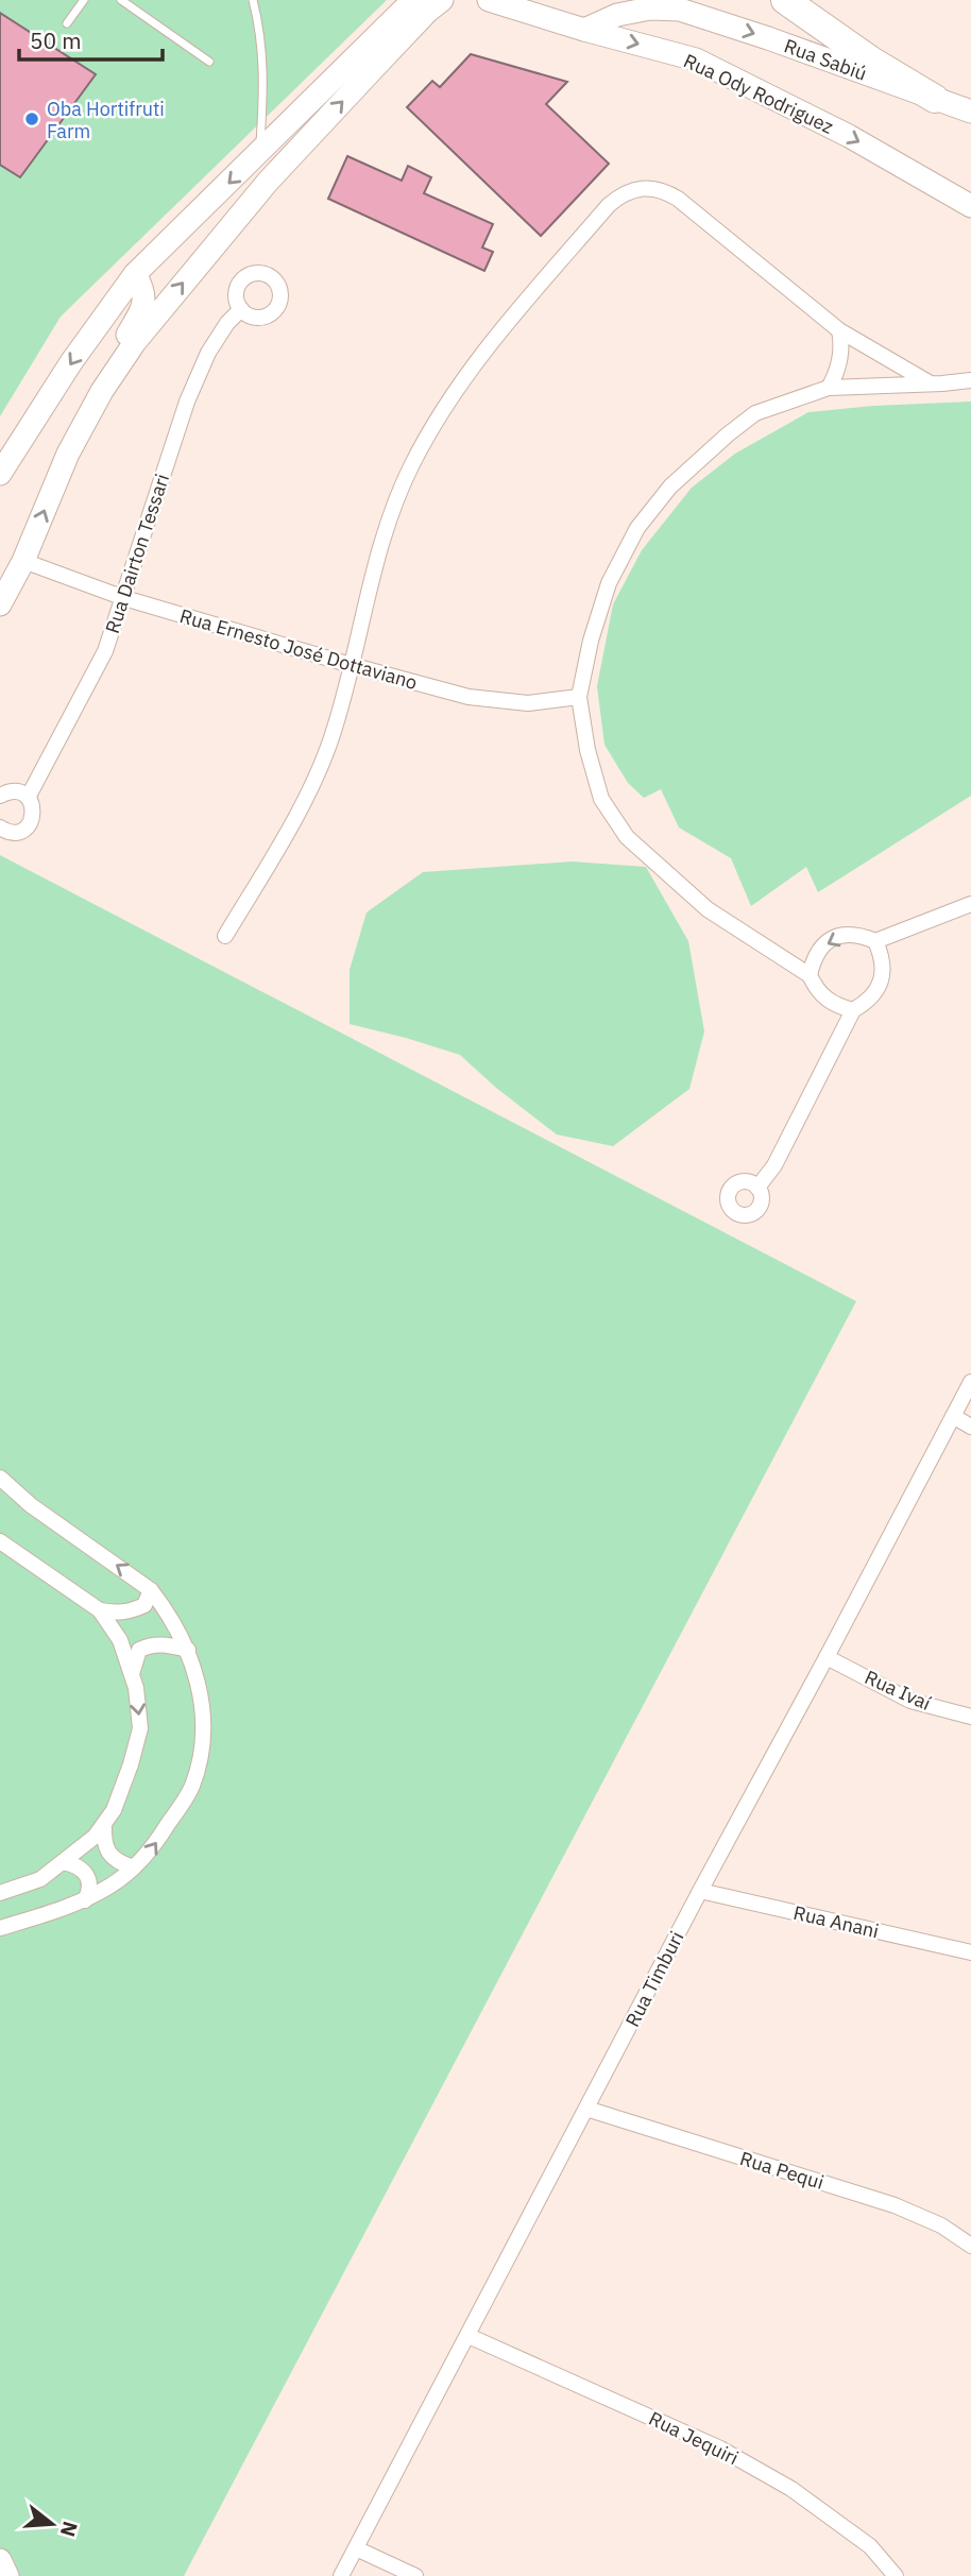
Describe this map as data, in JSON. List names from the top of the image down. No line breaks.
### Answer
{"streets":{"main road":["Rua Sabiú","Rua Ody Rodriguez"],"street":["Rua Dairton Tessari","Rua Ernesto José Dottaviano","Rua Ivaí","Rua Anani","Rua Timburi","Rua Pequi","Rua Jequiri"]},"crossings":[["Rua Sabiú","Rua Ody Rodriguez"],["Rua Dairton Tessari","Rua Ernesto José Dottaviano"],["Rua Ivaí","Rua Timburi"],["Rua Anani","Rua Timburi"],["Rua Timburi","Rua Pequi"],["Rua Timburi","Rua Jequiri"]],"one_way":["Rua Sabiú","Rua Ody Rodriguez"],"places":["Oba Hortifruti Farm"],"scale_bar":"50 m","north":"right"}
